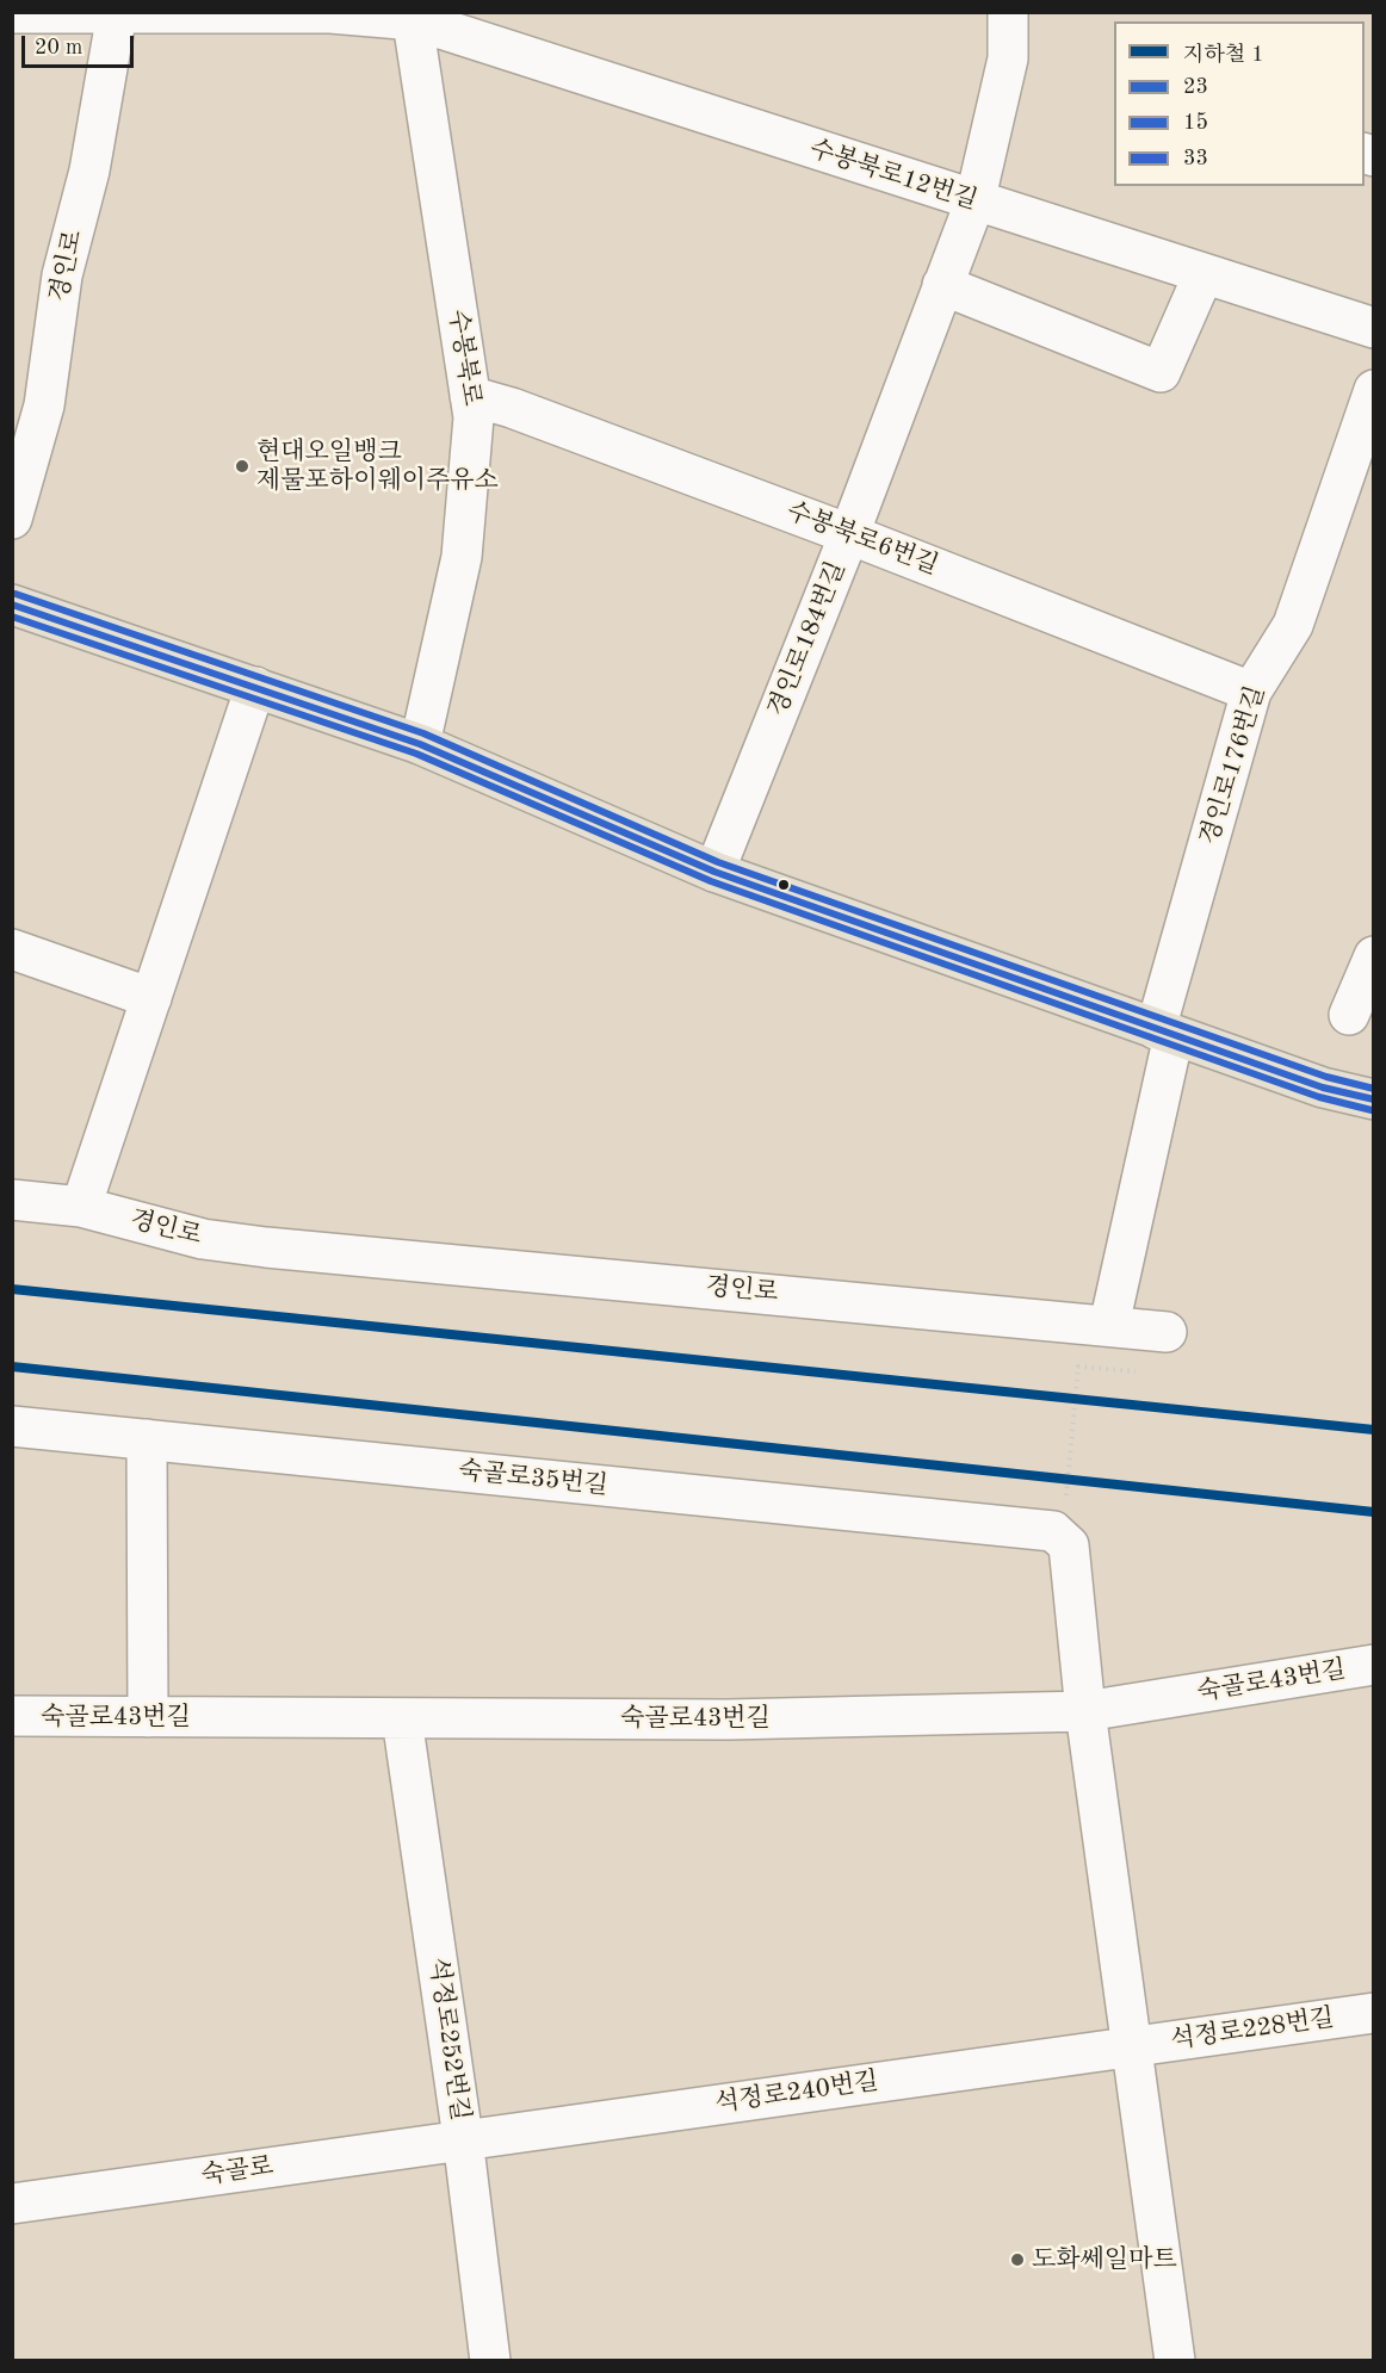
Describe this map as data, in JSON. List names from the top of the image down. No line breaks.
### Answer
{"streets":{"street":["수봉북로12번길","경인로","수봉북로","수봉북로6번길","경인로184번길","경인로176번길","숙골로35번길","숙골로43번길","석정로228번길","석정로252번길","석정로240번길","숙골로"]},"crossings":[["수봉북로12번길","경인로"],["수봉북로12번길","수봉북로"],["수봉북로12번길","경인로184번길"],["수봉북로","수봉북로6번길"],["수봉북로6번길","경인로184번길"],["수봉북로6번길","경인로176번길"],["숙골로43번길","석정로252번길"],["석정로228번길","석정로240번길"],["석정로252번길","석정로240번길"],["석정로252번길","숙골로"],["석정로240번길","숙골로"]],"places":["현대오일뱅크 제물포하이웨이주유소","도화쎄일마트"],"lines":["transit line 33","transit line 23","transit line 15","metro line 1"],"legend":["지하철 1","23","15","33"],"scale_bar":"20 m"}
